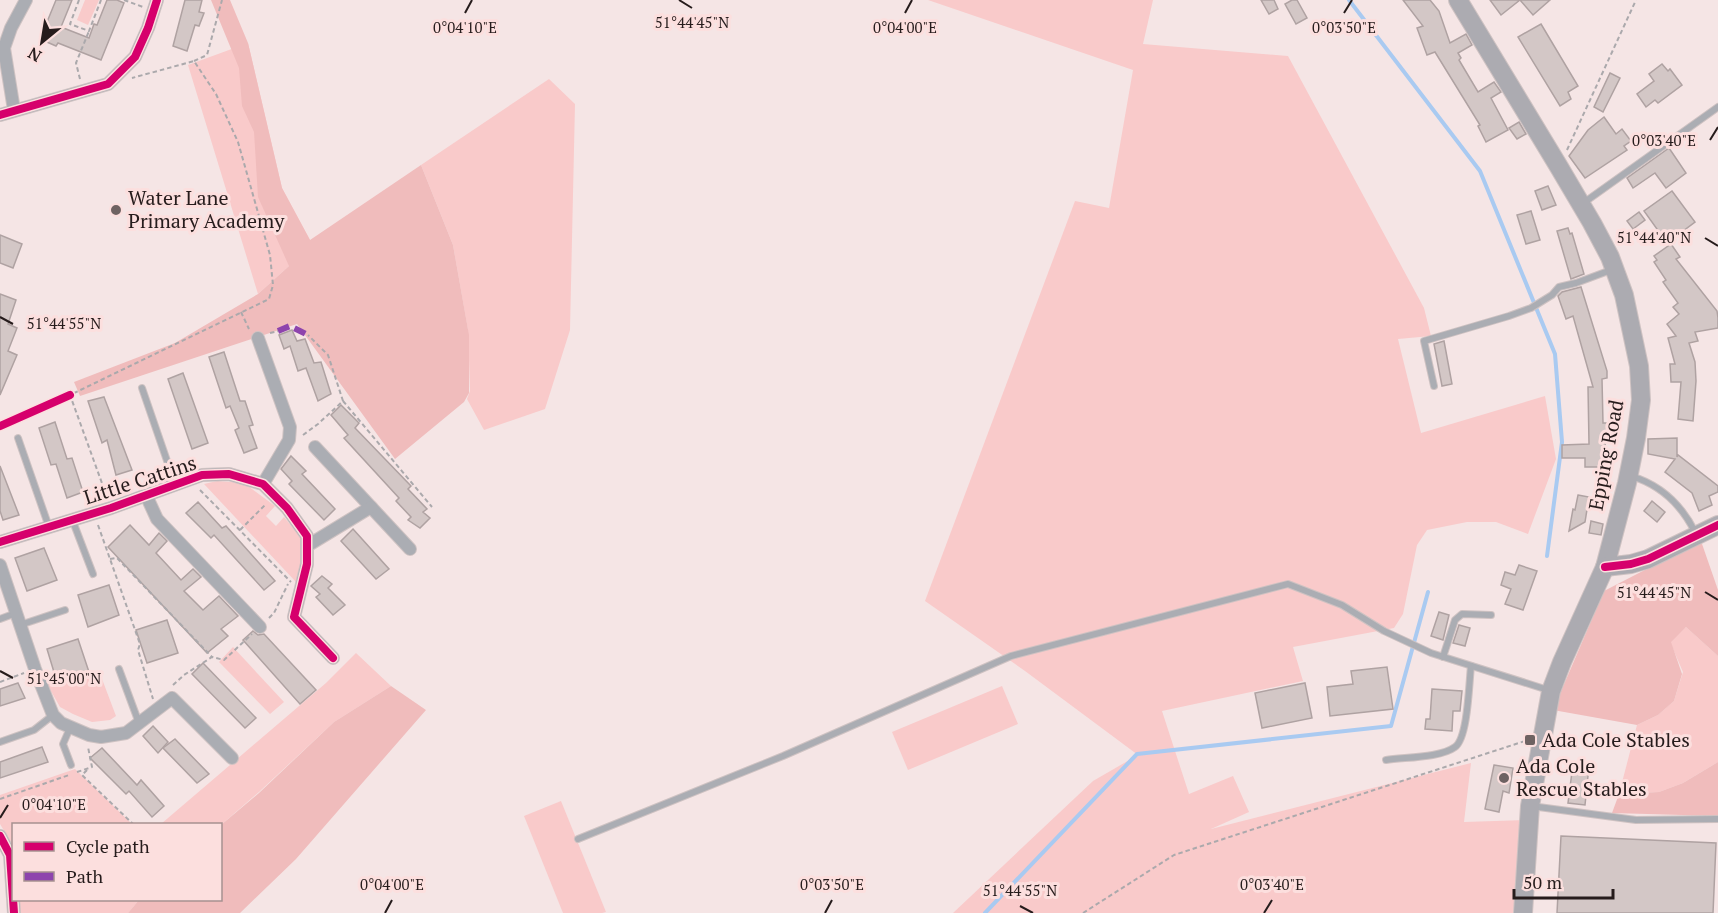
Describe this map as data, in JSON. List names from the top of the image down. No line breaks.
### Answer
{"streets":{"main road":["Epping Road"],"street":["Little Cattins"]},"places":{"other":["Water Lane Primary Academy","Ada Cole Rescue Stables"],"transit":["Ada Cole Stables"]},"legend":["Cycle path","Path"],"scale_bar":"50 m","north":"bottom left","coordinates":["51°44'45\"N","0°04'10\"E","0°03'50\"E","0°04'00\"E","0°03'40\"E","51°44'40\"N","51°44'55\"N","51°45'00\"N"]}
